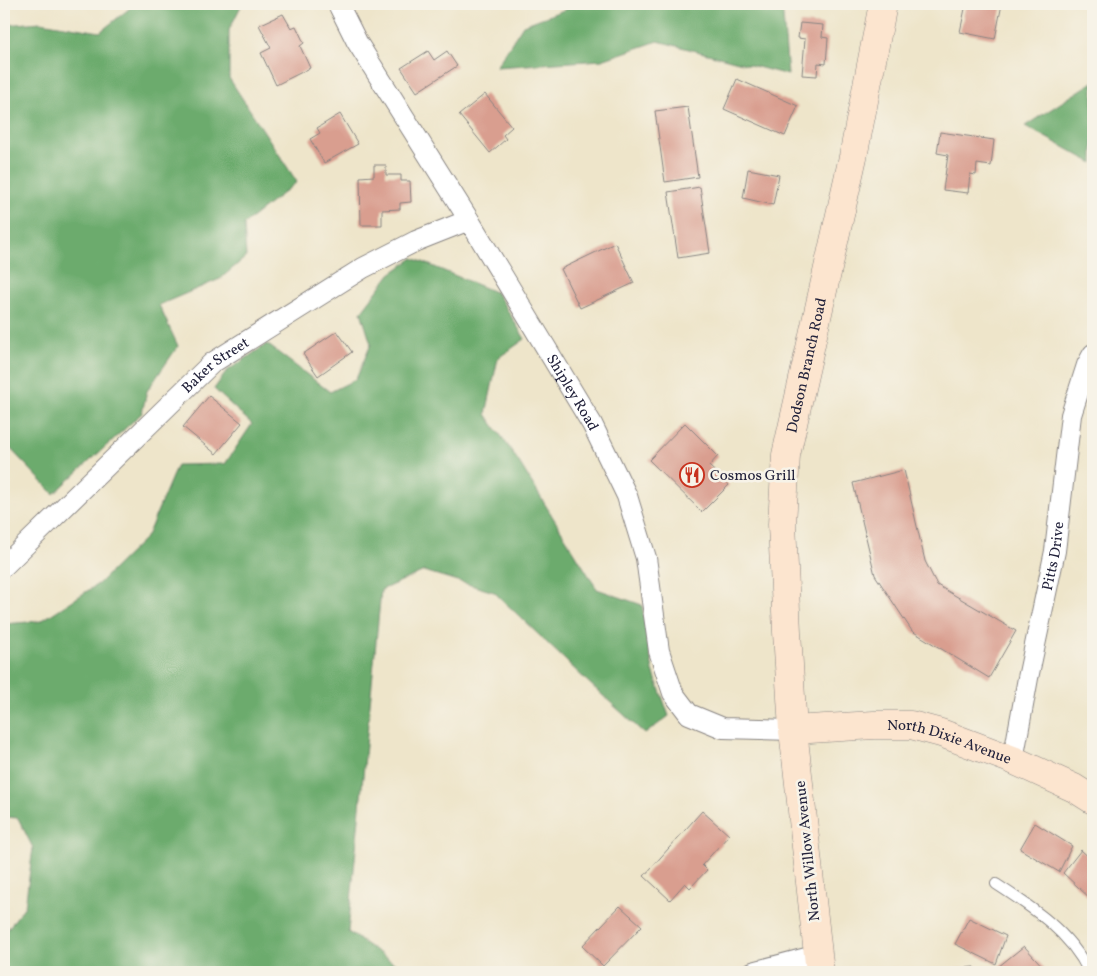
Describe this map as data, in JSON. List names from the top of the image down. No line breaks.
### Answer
{"streets":{"main road":["Dodson Branch Road","North Dixie Avenue","North Willow Avenue"],"street":["Baker Street","Shipley Road","Pitts Drive"]},"crossings":[["Dodson Branch Road","Shipley Road"],["Dodson Branch Road","North Dixie Avenue"],["Dodson Branch Road","North Willow Avenue"],["Baker Street","Shipley Road"],["Shipley Road","North Dixie Avenue"],["Shipley Road","North Willow Avenue"],["Pitts Drive","North Dixie Avenue"],["North Dixie Avenue","North Willow Avenue"]],"places":{"restaurant":["Cosmos Grill"]}}
